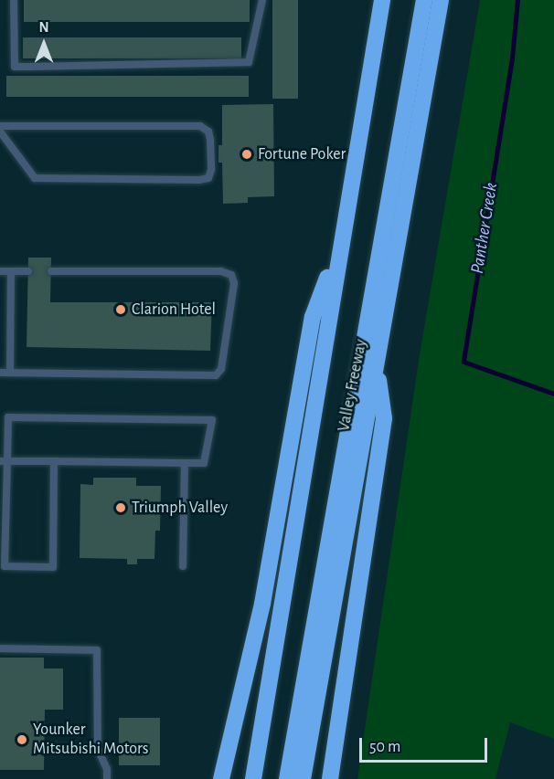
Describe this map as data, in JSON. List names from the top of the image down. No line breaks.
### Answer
{"streets":{"highway":["Valley Freeway"]},"water":["Panther Creek"],"places":["Fortune Poker","Clarion Hotel","Triumph Valley","Younker Mitsubishi Motors"],"scale_bar":"50 m","north":"top"}
